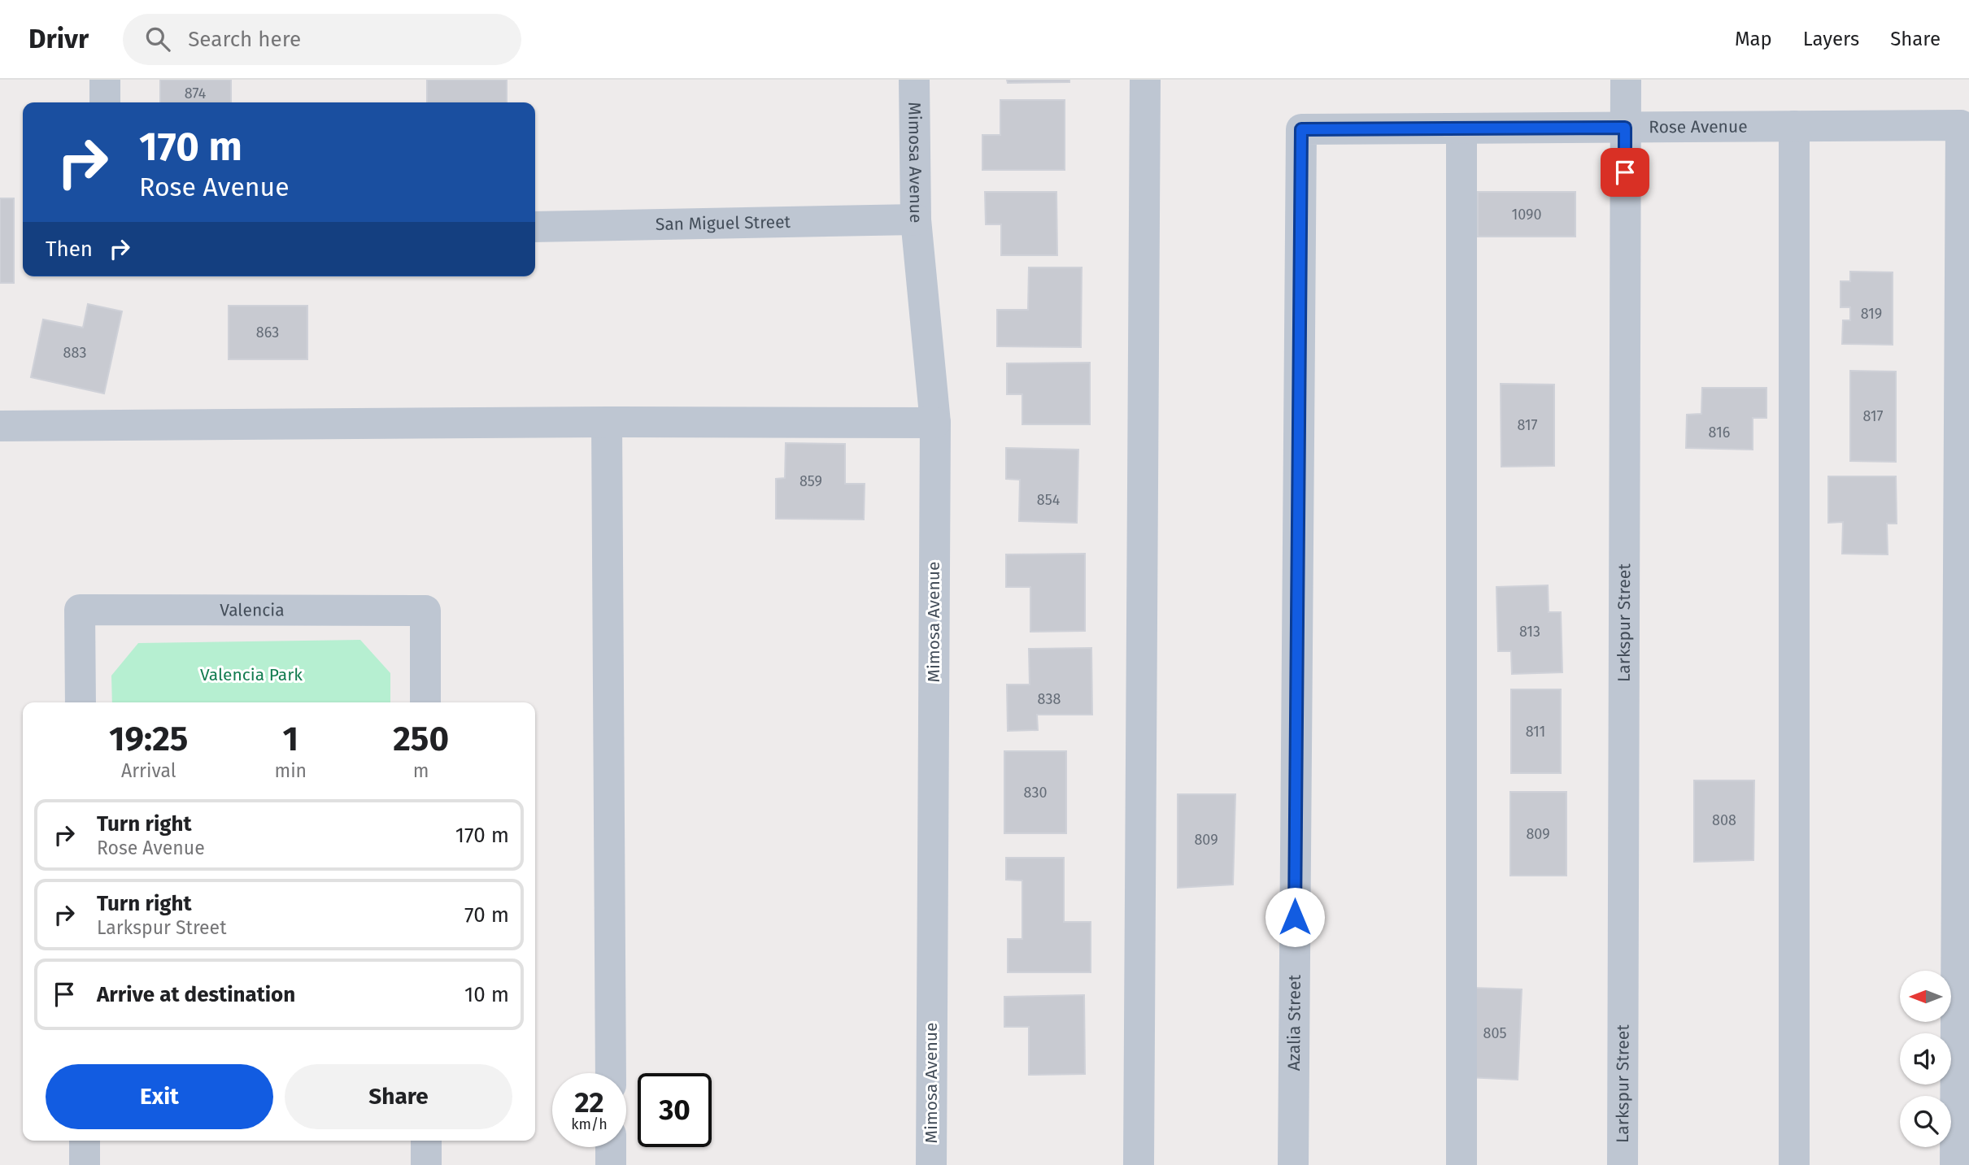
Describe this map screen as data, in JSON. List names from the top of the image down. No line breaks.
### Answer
{"streets":{"street":["Rose Avenue","Mimosa Avenue","San Miguel Street","Valencia","Larkspur Street","Azalia Street"]},"crossings":[["Rose Avenue","Larkspur Street"],["Rose Avenue","Azalia Street"],["Mimosa Avenue","San Miguel Street"]],"parks":["Valencia Park"],"house_numbers":["874","1090","819","863","883","817","817","816","859","854","813","838","811","830","808","809","809","805"],"north":"left","page":{"header":"Drivr","search":"Search here","nav":["Map","Layers","Share"],"turn":["170 m","Rose Avenue"],"then":"Then","eta":["19:25","Arrival","1","min","250","m"],"list":[{"name":"Turn right","note":"Rose Avenue","value":"170 m"},{"name":"Turn right","note":"Larkspur Street","value":"70 m"},{"name":"Arrive at destination","value":"10 m"}],"buttons":["Exit","Share"],"speed":"22 km/h","limit":"30"}}
